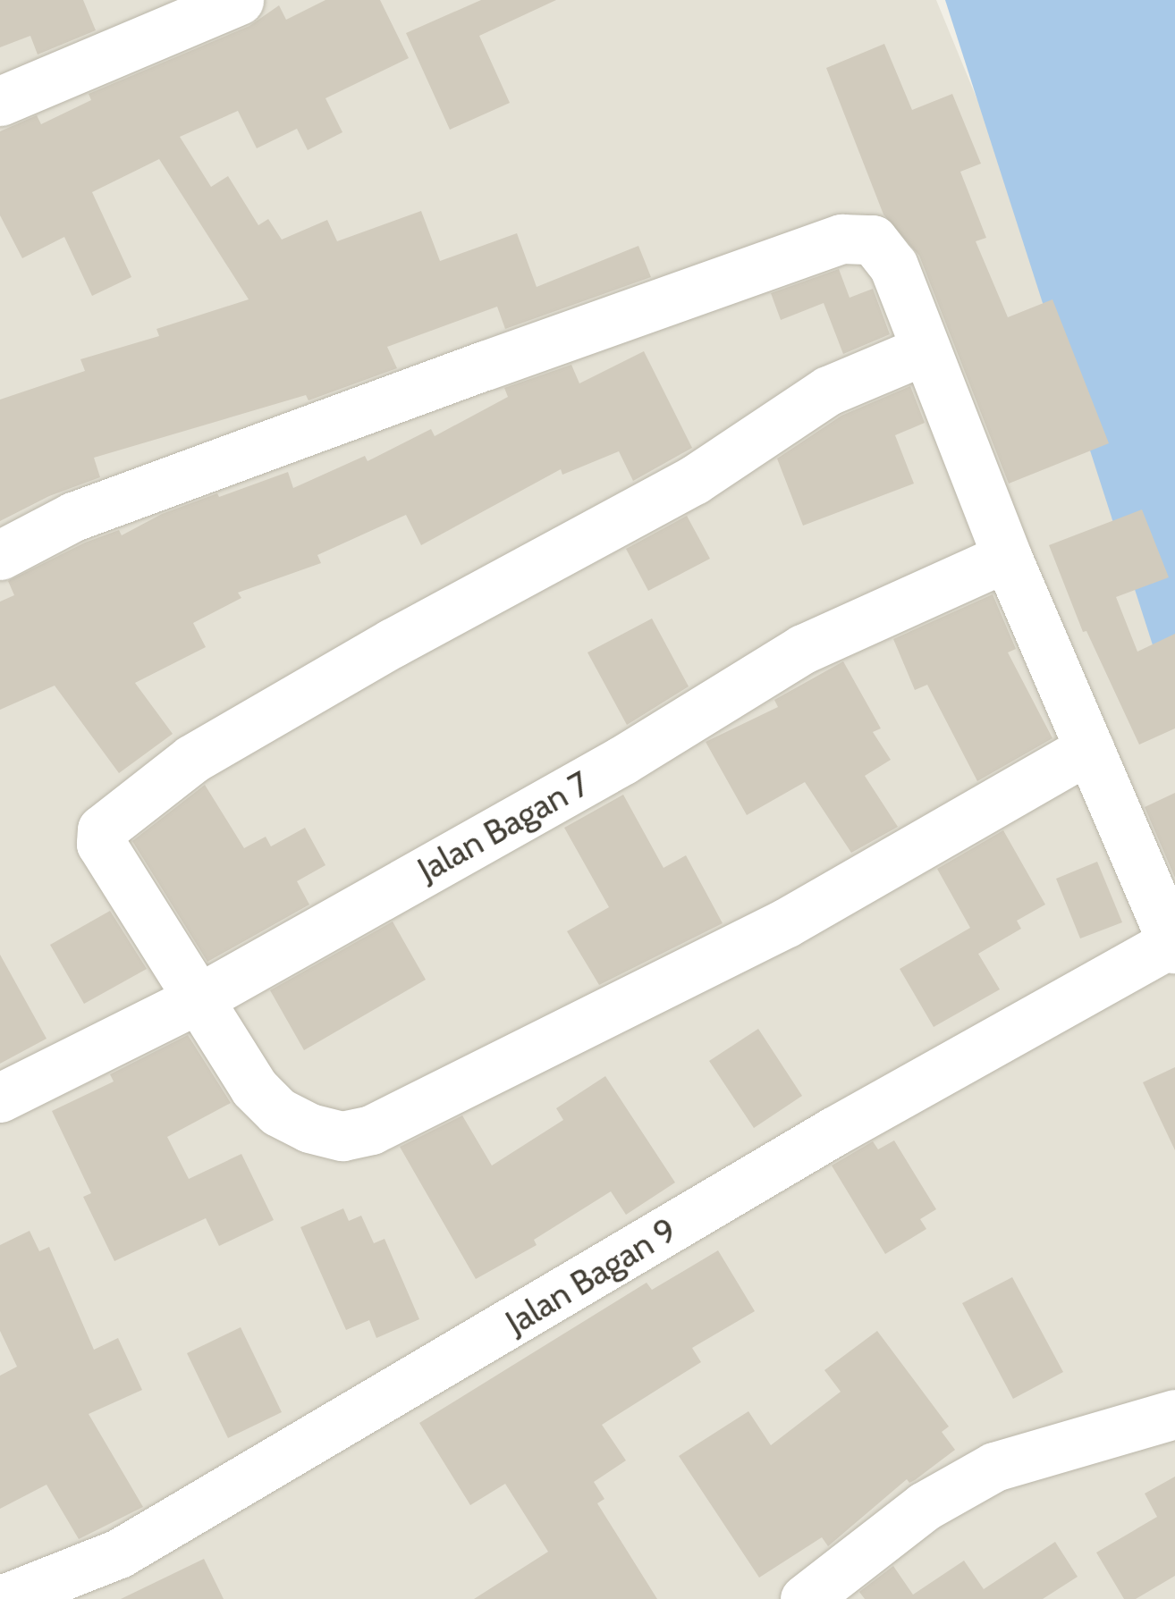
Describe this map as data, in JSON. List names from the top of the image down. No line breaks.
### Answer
{"streets":{"street":["Jalan Bagan 7","Jalan Bagan 9"]}}
